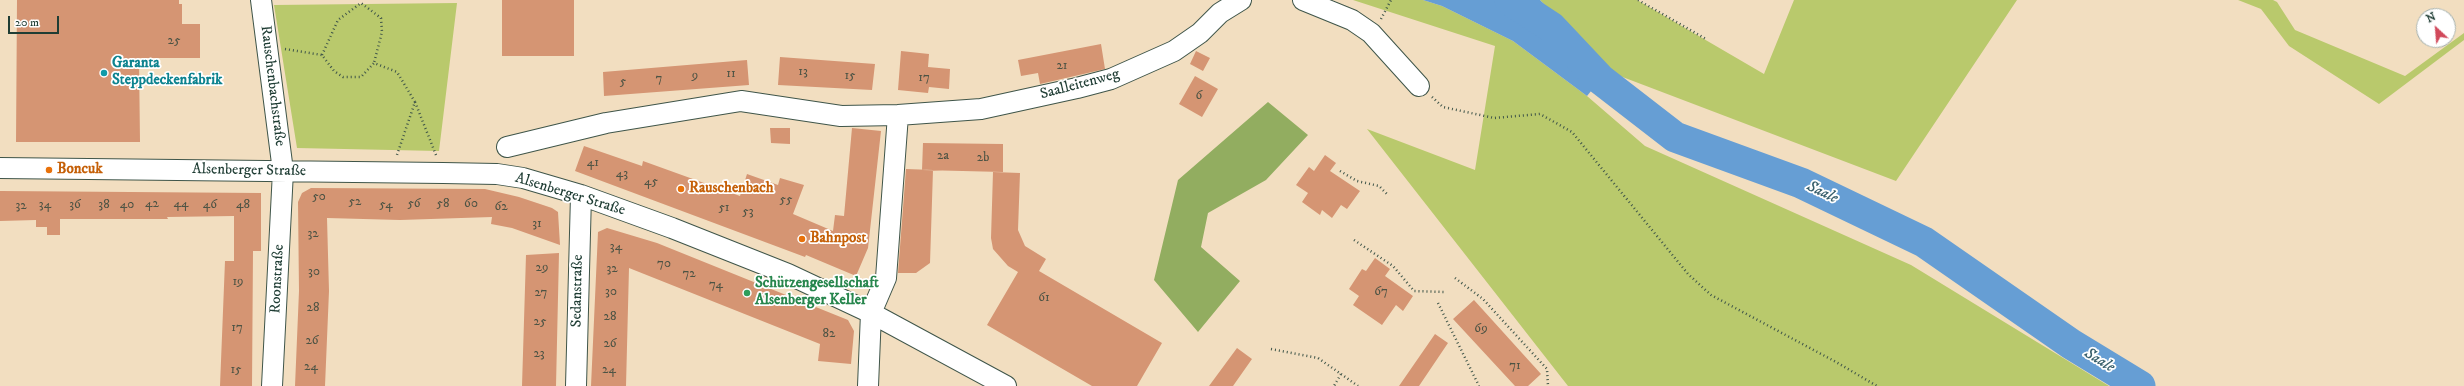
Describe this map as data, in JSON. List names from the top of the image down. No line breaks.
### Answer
{"streets":{"street":["Saalleitenweg","Rauschenbachstraße","Alsenberger Straße","Roonstraße","Sedanstraße"]},"crossings":[["Rauschenbachstraße","Alsenberger Straße"],["Rauschenbachstraße","Roonstraße"],["Alsenberger Straße","Roonstraße"],["Alsenberger Straße","Sedanstraße"]],"water":["Saale"],"places":["Garanta Steppdeckenfabrik","Boncuk","Rauschenbach","Bahnpost","Schützengesellschaft Alsenberger Keller"],"house_numbers":["25","21","13","11","9","15","17","7","5","6","2a","2b","41","43","45","50","55","52","42","44","56","58","60","34","36","38","40","46","48","54","32","62","51","53","31","32","34","70","29","32","30","72","19","74","30","67","27","61","28","28","25","17","69","82","26","26","23","71","24","15","24"],"scale_bar":"20 m","north":"top left"}
